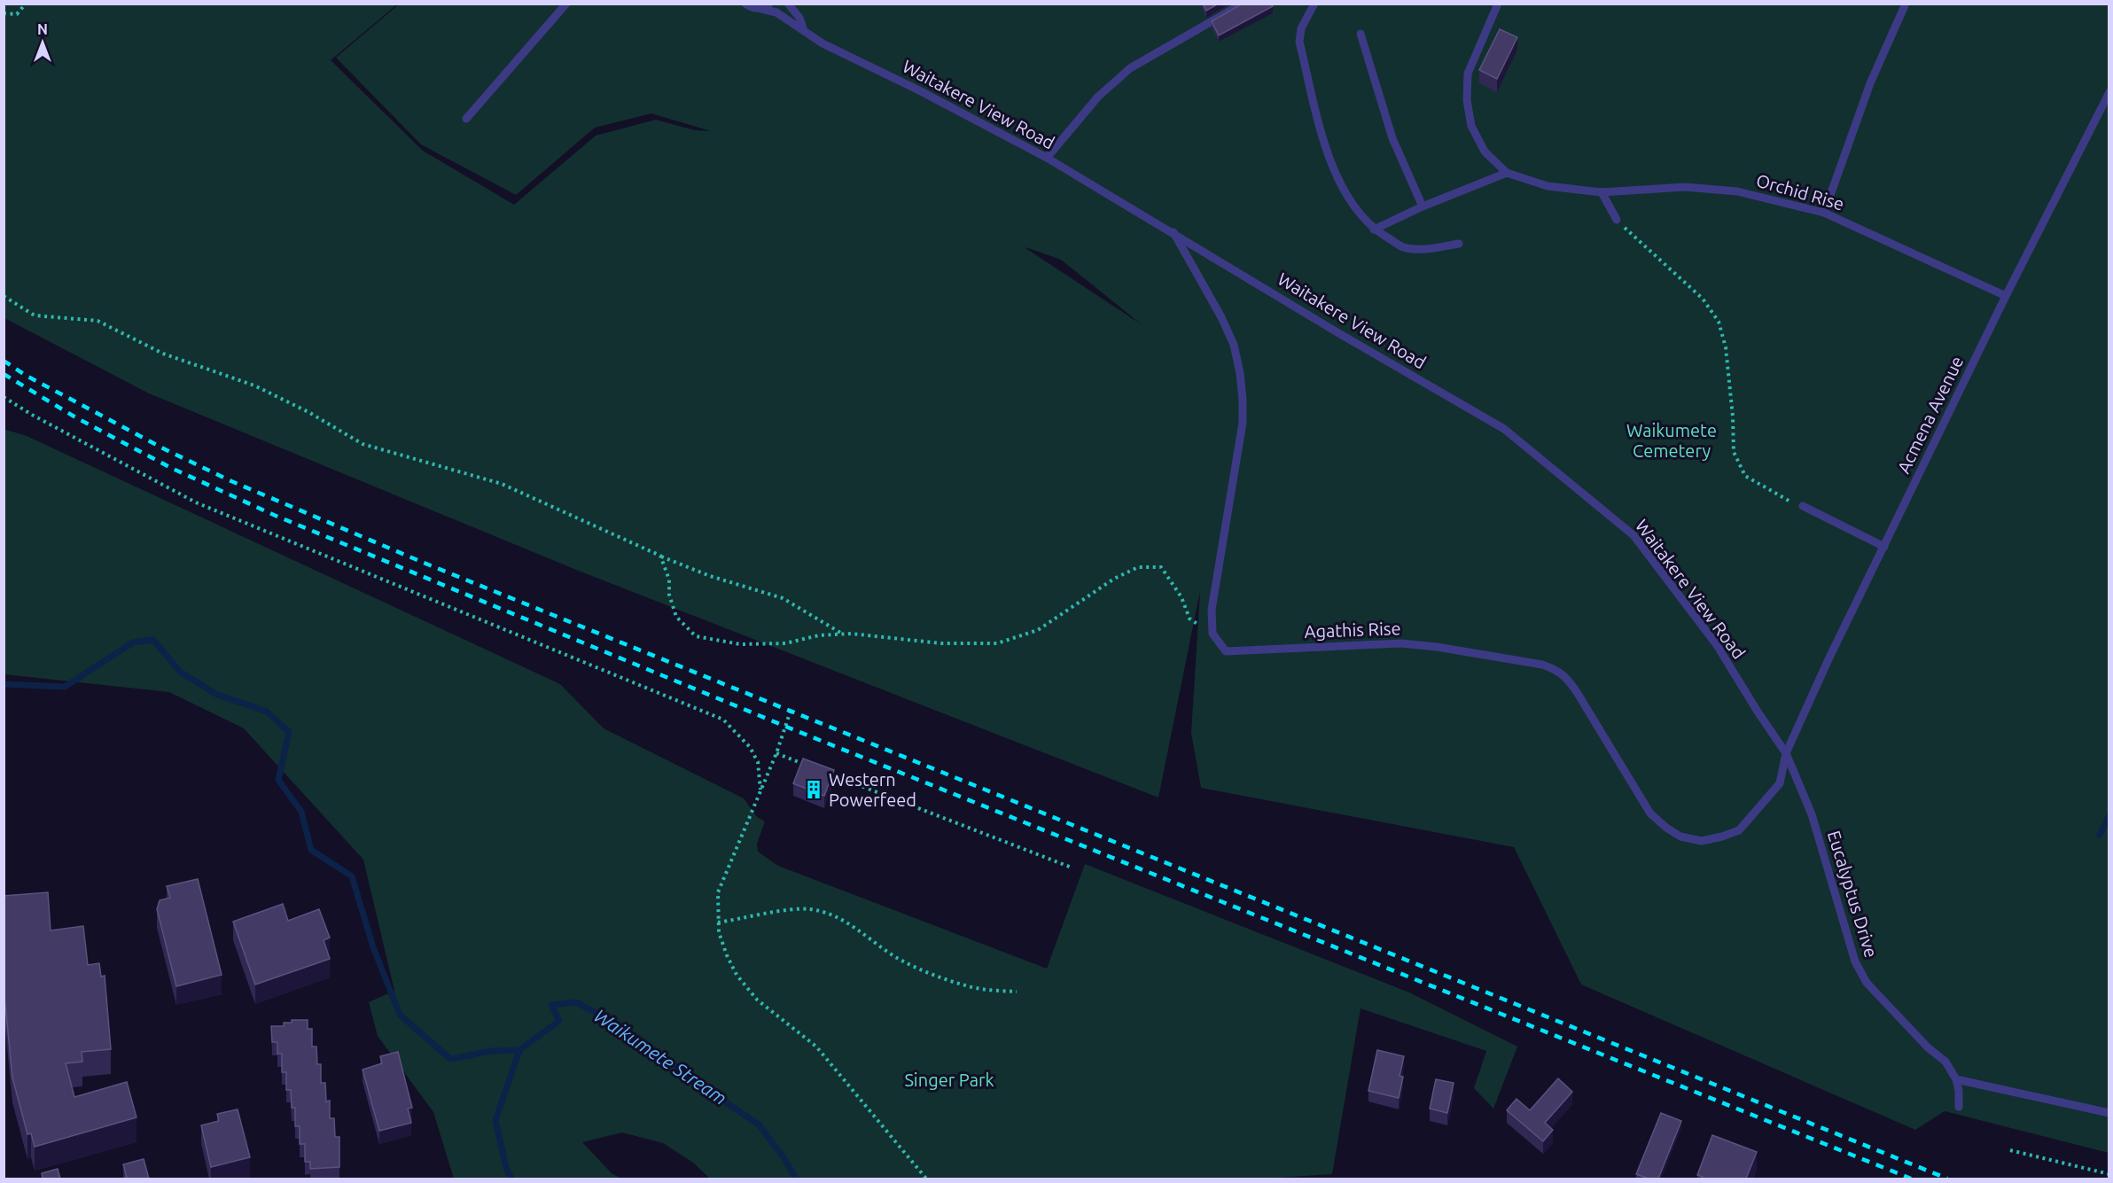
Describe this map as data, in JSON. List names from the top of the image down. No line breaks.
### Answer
{"streets":{"lane":["Waitakere View Road","Orchid Rise","Acmena Avenue","Agathis Rise","Eucalyptus Drive"]},"crossings":[["Waitakere View Road","Acmena Avenue"],["Waitakere View Road","Agathis Rise"],["Waitakere View Road","Eucalyptus Drive"],["Orchid Rise","Acmena Avenue"],["Acmena Avenue","Agathis Rise"],["Acmena Avenue","Eucalyptus Drive"],["Agathis Rise","Eucalyptus Drive"]],"water":["Waikumete Stream"],"parks":["Waikumete Cemetery","Singer Park"],"places":{"building":["Western Powerfeed"]},"north":"top"}
